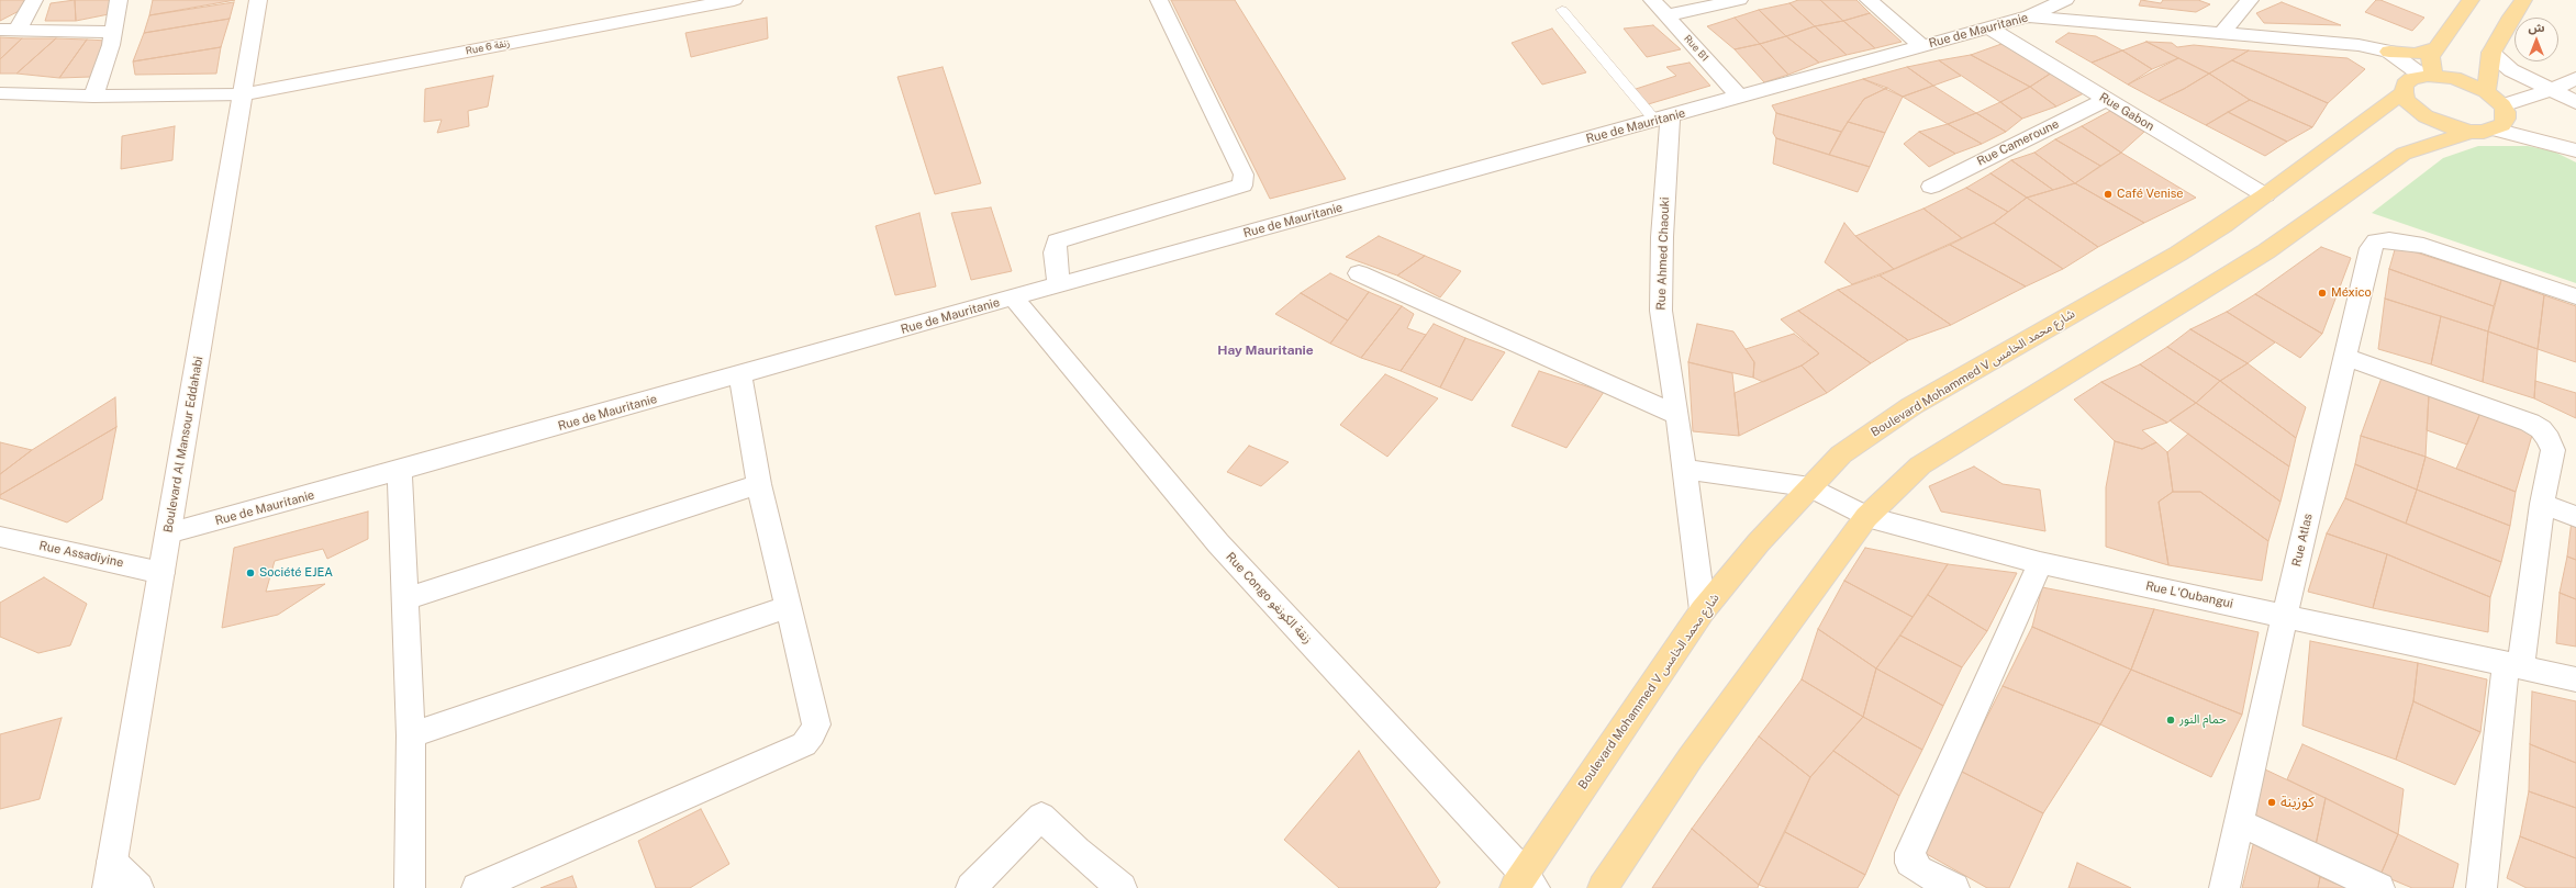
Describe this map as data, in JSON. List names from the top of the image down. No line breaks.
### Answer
{"streets":{"main road":["Boulevard Mohammed V شارع محمد الخامس"],"street":["Rue de Mauritanie","Rue 6 زنقة","Rue B1","Rue Gabon","Rue Cameroune","Rue Ahmed Chaouki","Boulevard Al Mansour Eddahabi","Rue Atlas","Rue Assadiyine","Rue L'Oubangui","Rue Congo زنقة الكونغو"]},"crossings":[["Rue de Mauritanie","Rue B1"],["Rue de Mauritanie","Rue Gabon"],["Rue de Mauritanie","Rue Ahmed Chaouki"],["Rue de Mauritanie","Boulevard Mohammed V شارع محمد الخامس"],["Rue de Mauritanie","Boulevard Al Mansour Eddahabi"],["Rue de Mauritanie","Rue Congo زنقة الكونغو"],["Rue 6 زنقة","Boulevard Al Mansour Eddahabi"],["Rue Gabon","Rue Cameroune"],["Rue Gabon","Boulevard Mohammed V شارع محمد الخامس"],["Rue Ahmed Chaouki","Boulevard Mohammed V شارع محمد الخامس"],["Boulevard Mohammed V شارع محمد الخامس","Rue L'Oubangui"],["Boulevard Mohammed V شارع محمد الخامس","Rue Congo زنقة الكونغو"],["Boulevard Al Mansour Eddahabi","Rue Assadiyine"],["Rue Atlas","Rue L'Oubangui"]],"districts":["Hay Mauritanie"],"places":["Café Venise","México","Société EJEA","حمام النور","كوزينة"],"north":"top"}
